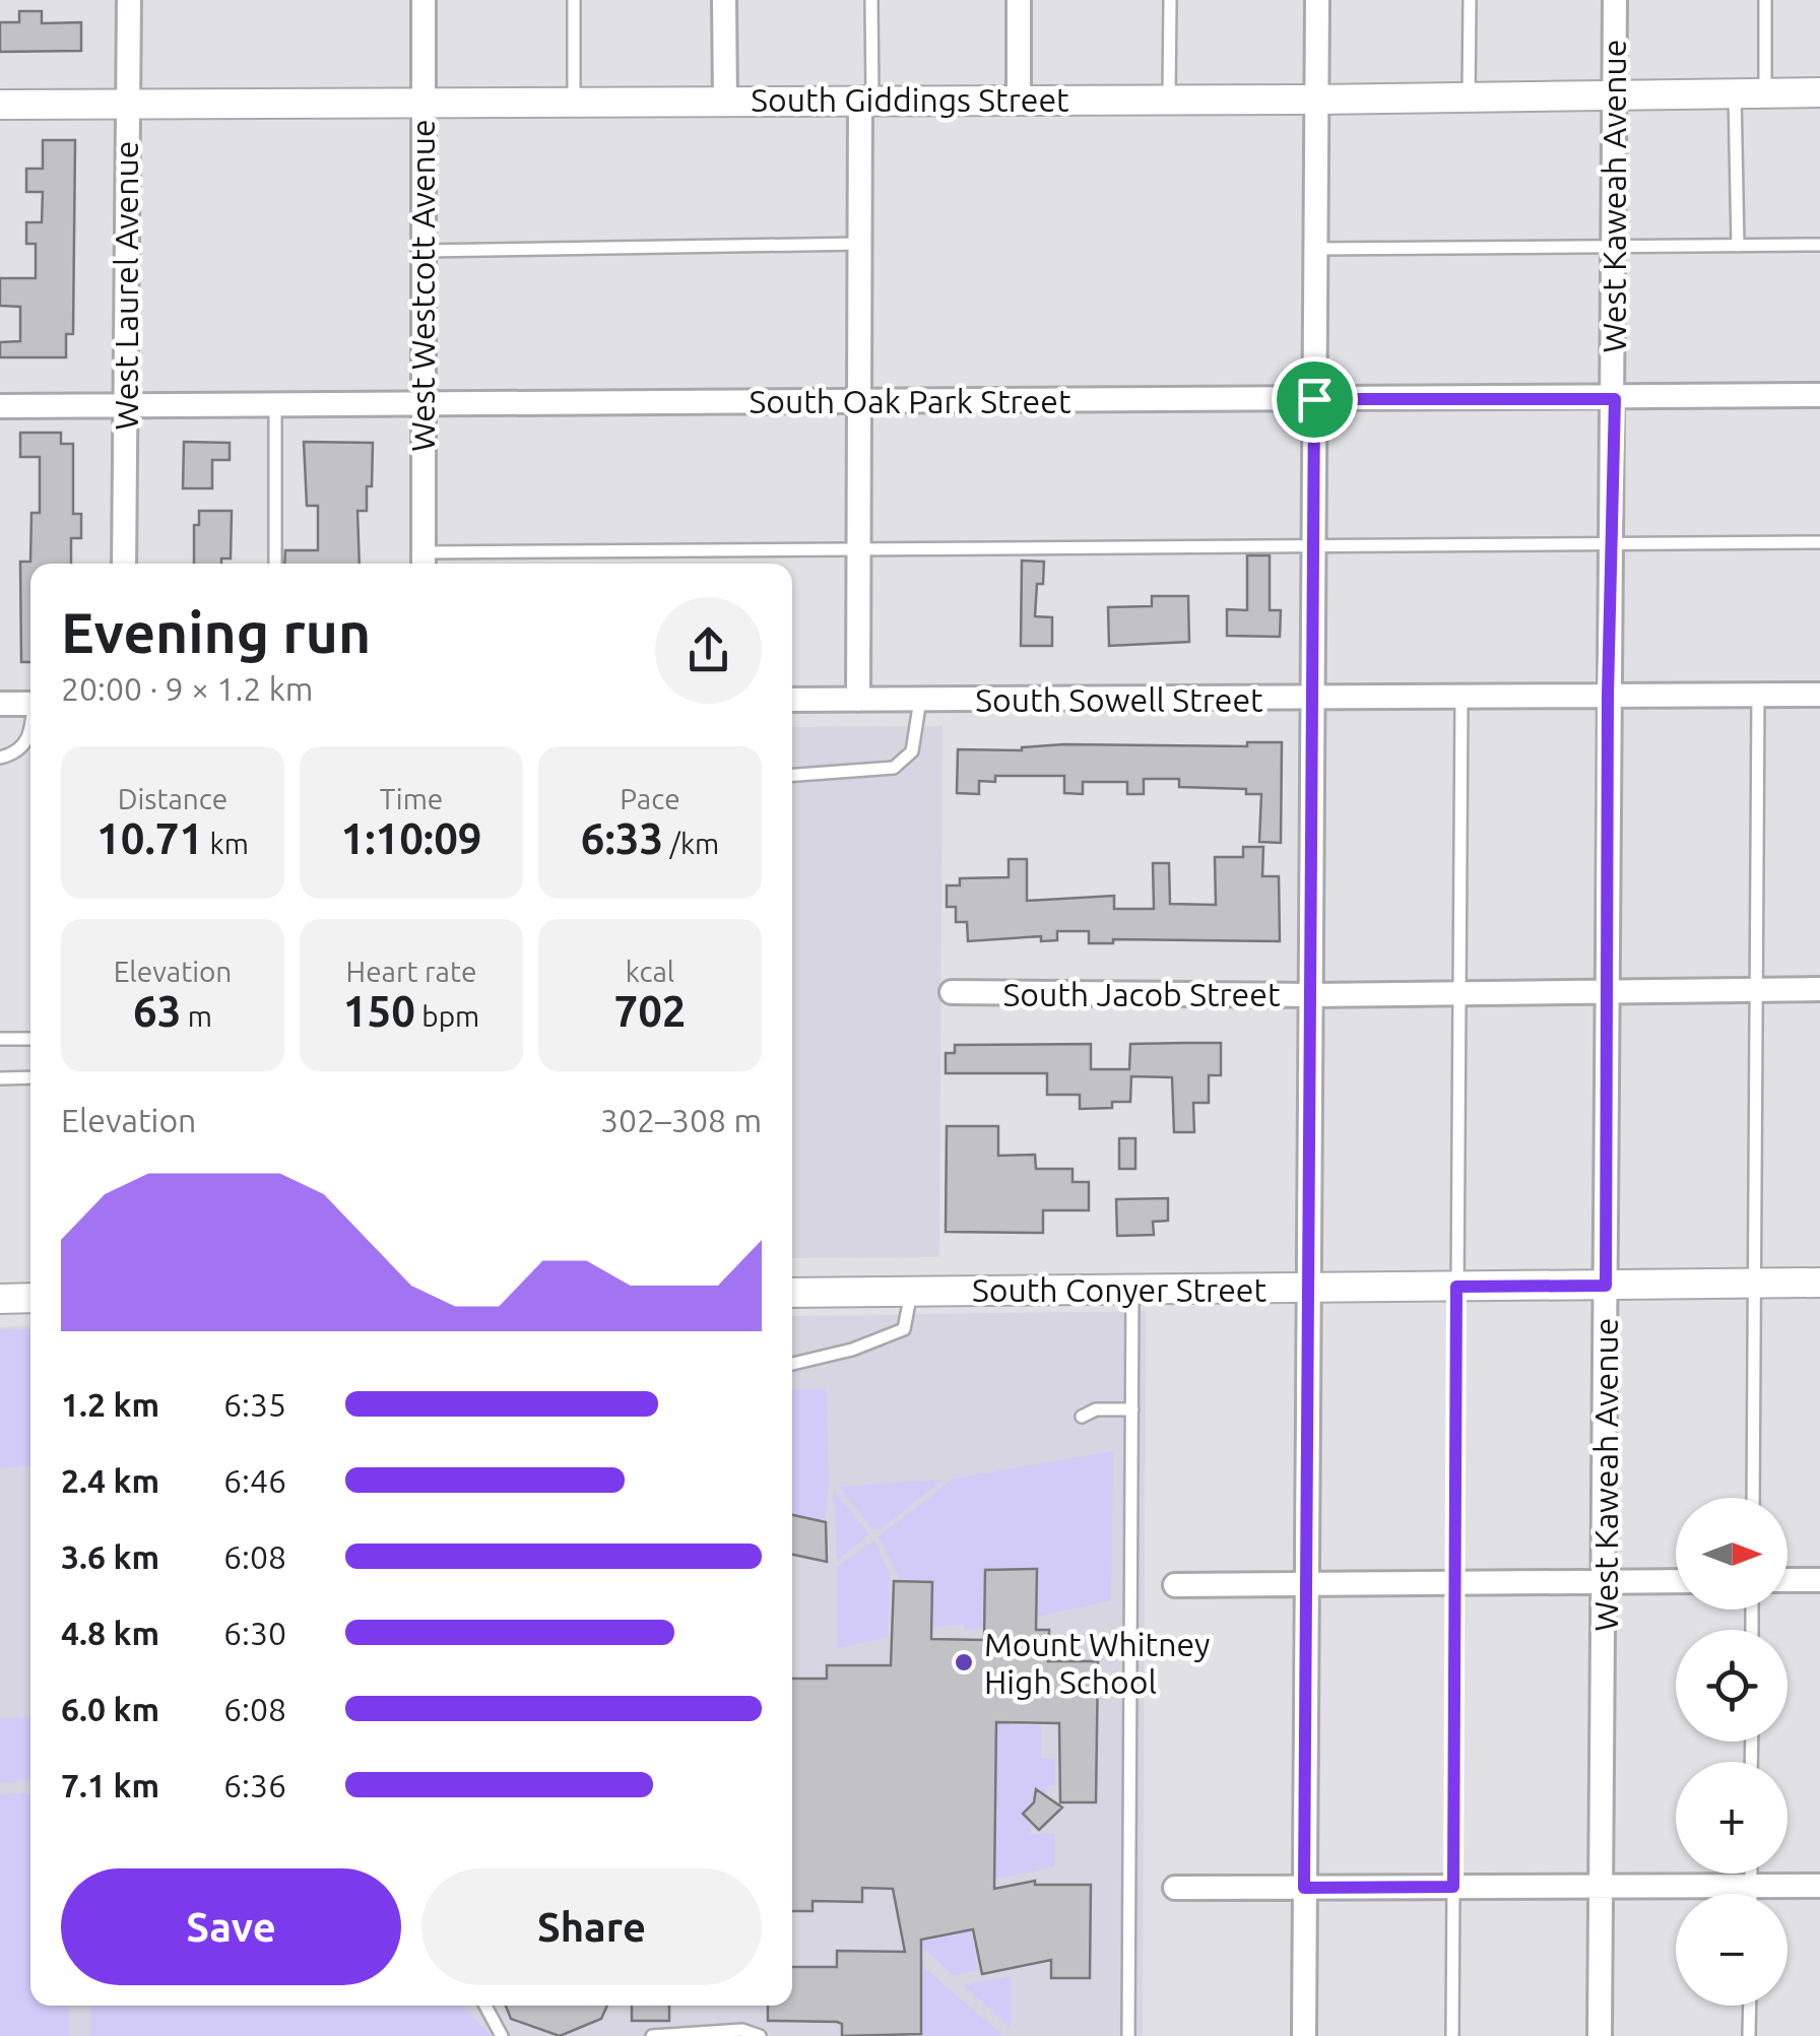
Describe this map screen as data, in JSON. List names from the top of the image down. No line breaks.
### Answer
{"streets":{"street":["South Giddings Street","West Kaweah Avenue","West Laurel Avenue","West Westcott Avenue","South Oak Park Street","South Sowell Street","South Jacob Street","South Conyer Street"]},"crossings":[["South Giddings Street","West Kaweah Avenue"],["South Giddings Street","West Laurel Avenue"],["South Giddings Street","West Westcott Avenue"],["West Kaweah Avenue","South Oak Park Street"],["West Kaweah Avenue","South Sowell Street"],["West Kaweah Avenue","South Jacob Street"],["West Kaweah Avenue","South Conyer Street"],["West Laurel Avenue","South Oak Park Street"],["West Westcott Avenue","South Oak Park Street"]],"places":["Mount Whitney High School"],"north":"right","page":{"heading":["Evening run","20:00 · 9 × 1.2 km"],"stats":[["Distance","10.71 km"],["Time","1:10:09"],["Pace","6:33 /km"],["Elevation","63 m"],["Heart rate","150 bpm"],["kcal","702"]],"chart":["Elevation","302–308 m"],"list":[{"name":"1.2 km","note":"6:35"},{"name":"2.4 km","note":"6:46"},{"name":"3.6 km","note":"6:08"},{"name":"4.8 km","note":"6:30"},{"name":"6.0 km","note":"6:08"},{"name":"7.1 km","note":"6:36"}],"map_buttons":["+","−"],"buttons":["Save","Share"]}}
